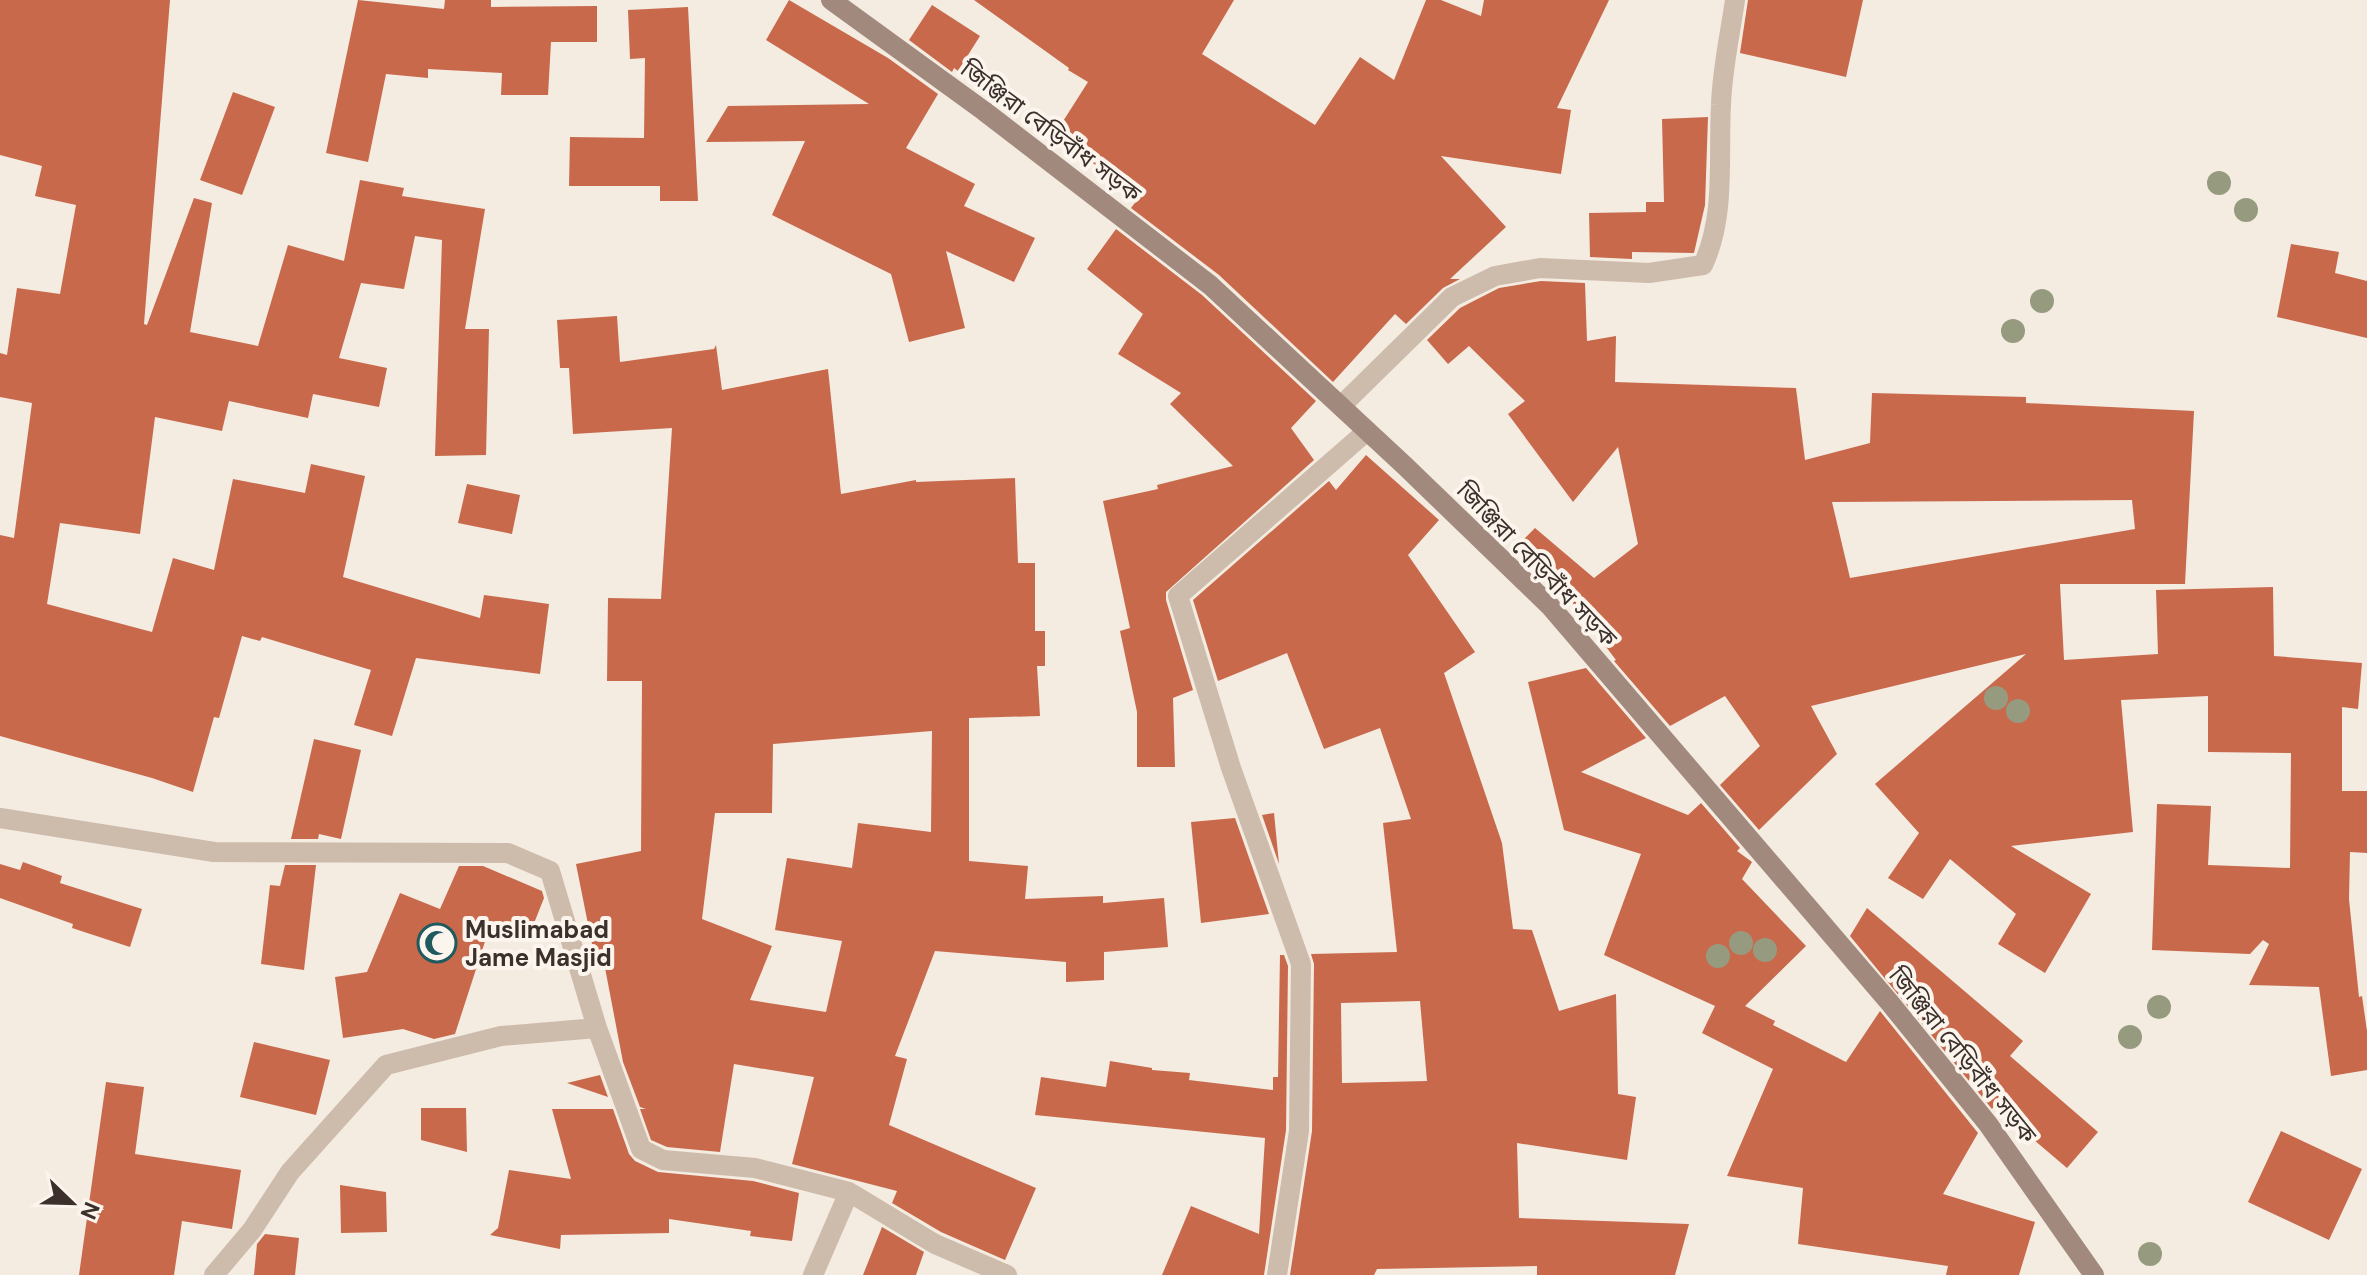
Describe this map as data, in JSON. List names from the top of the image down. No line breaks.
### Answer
{"streets":{"street":["জিঞ্জিরা বেড়িবাঁধ সড়ক"]},"places":{"mosque":["Muslimabad Jame Masjid"]},"north":"bottom right"}
